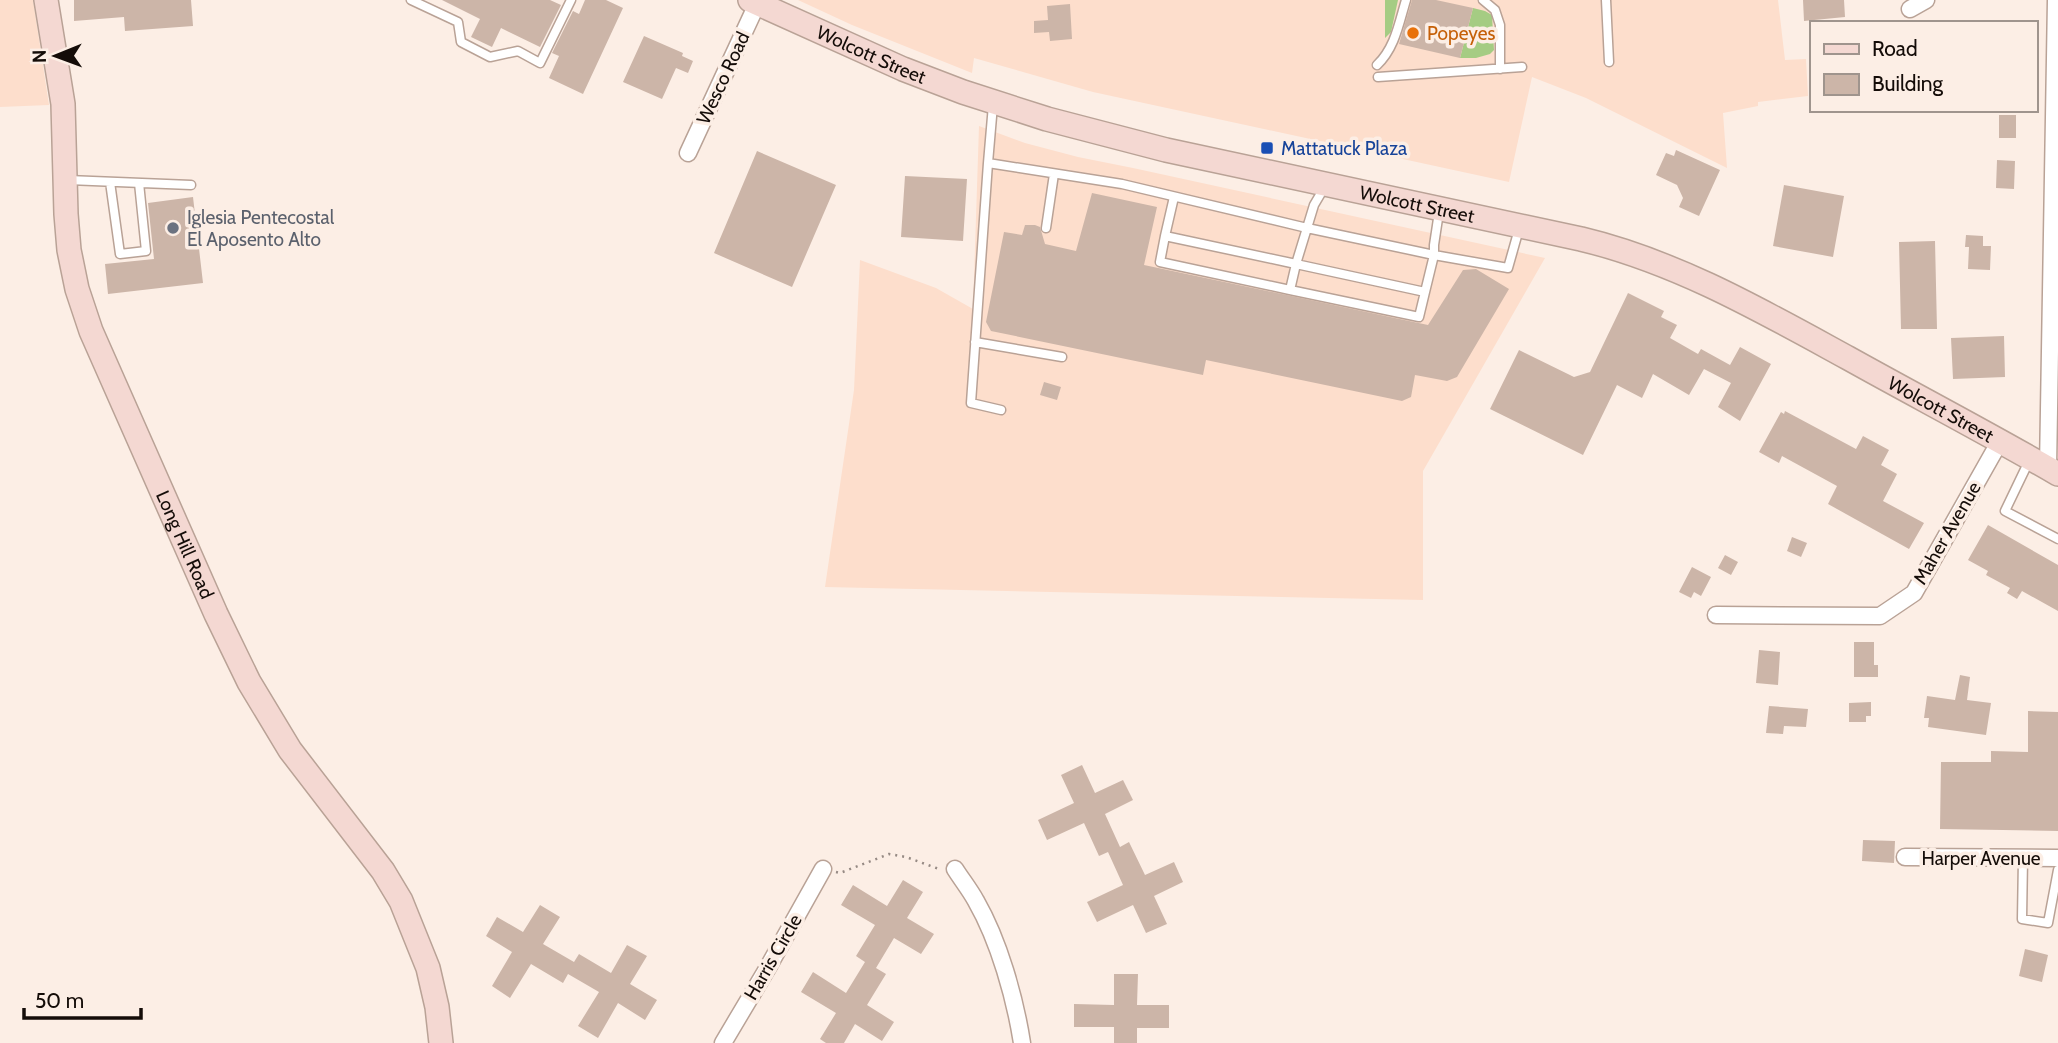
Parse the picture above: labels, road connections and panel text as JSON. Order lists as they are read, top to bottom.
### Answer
{
  "streets": {
    "main road": ["Wolcott Street", "Long Hill Road"],
    "street": [
      "Wesco Road",
      "Maher Avenue",
      "Harper Avenue",
      "Harris Circle"
    ]
  },
  "crossings": [
    ["Wolcott Street", "Wesco Road"],
    ["Wolcott Street", "Maher Avenue"]
  ],
  "places": {
    "other": ["Popeyes", "Iglesia Pentecostal El Aposento Alto"],
    "transit": ["Mattatuck Plaza"]
  },
  "legend": ["Road", "Building"],
  "scale_bar": "50 m",
  "north": "left"
}
